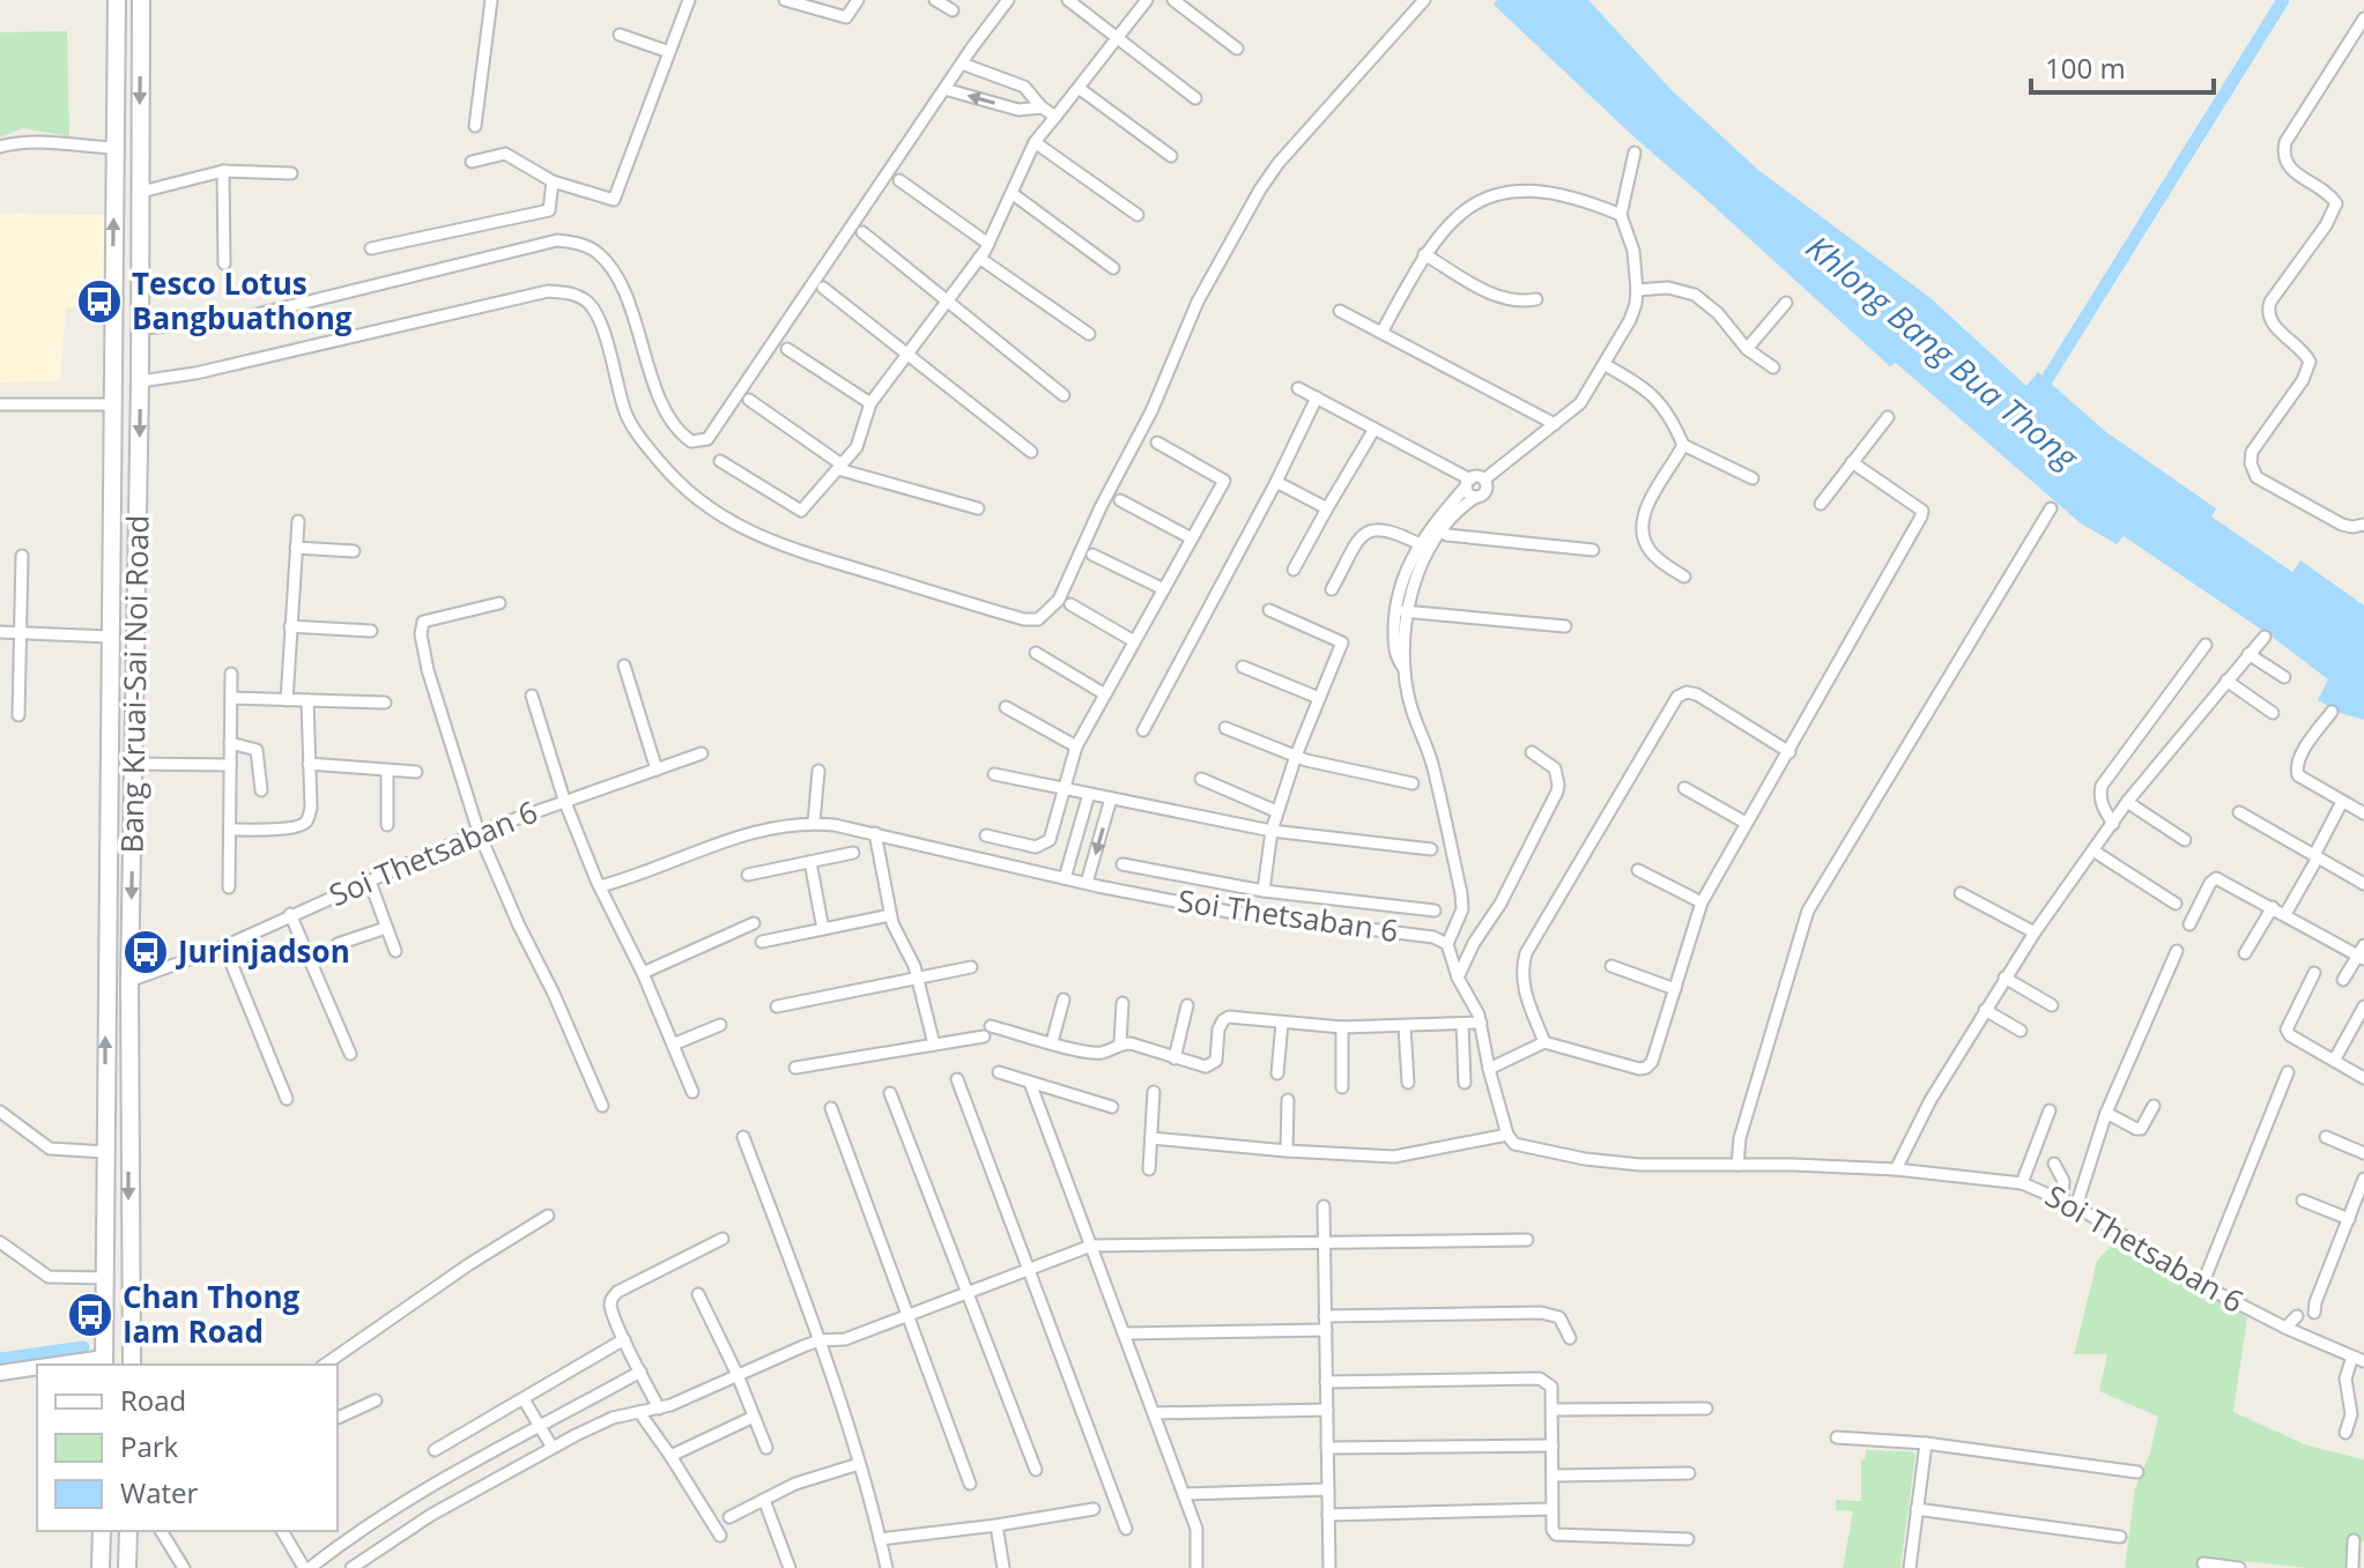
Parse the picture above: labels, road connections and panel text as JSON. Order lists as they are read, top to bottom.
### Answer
{
  "streets": {
    "main road": ["Bang Kruai-Sai Noi Road"],
    "street": ["Soi Thetsaban 6"]
  },
  "crossings": [
    ["Bang Kruai-Sai Noi Road", "Soi Thetsaban 6"]
  ],
  "water": ["Khlong Bang Bua Thong"],
  "places": {
    "bus stop": ["Tesco Lotus Bangbuathong", "Jurinjadson", "Chan Thong Iam Road"]
  },
  "legend": ["Road", "Park", "Water"],
  "scale_bar": "100 m"
}
